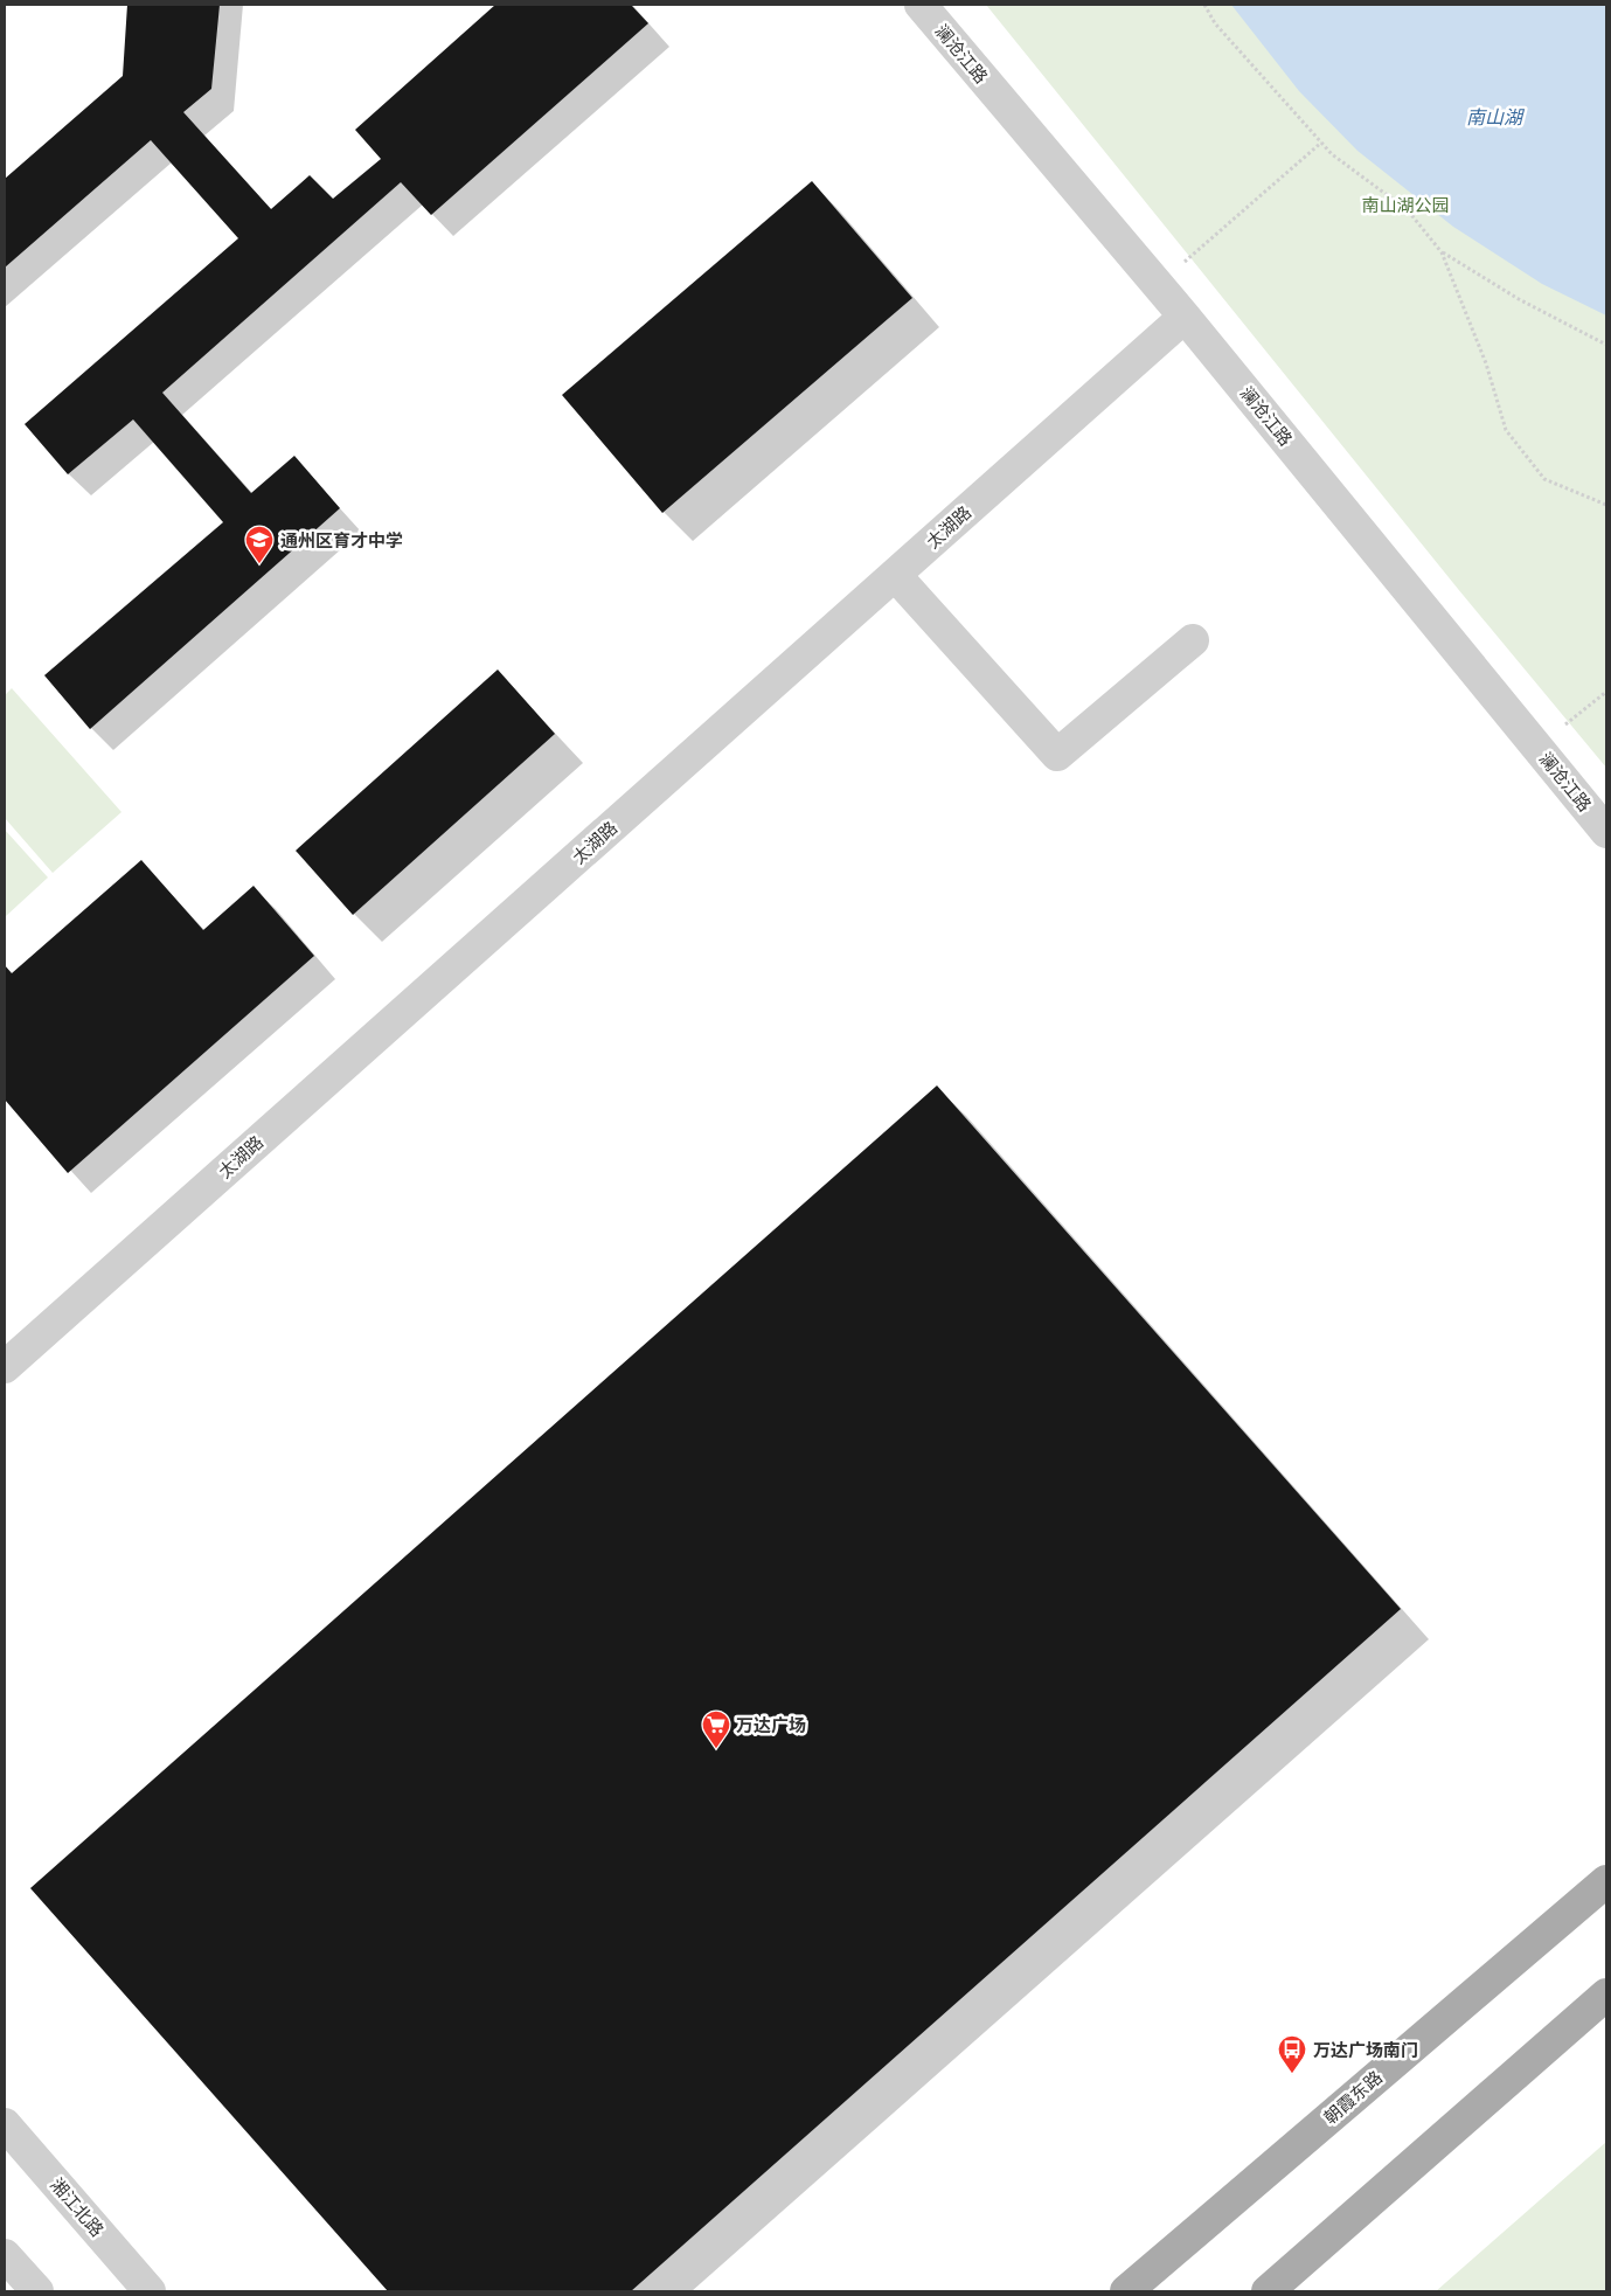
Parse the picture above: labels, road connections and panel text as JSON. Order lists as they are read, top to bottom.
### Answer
{
  "streets": {
    "main road": ["朝霞东路"],
    "street": ["澜沧江路", "太湖路", "湘江北路"]
  },
  "crossings": [
    ["澜沧江路", "太湖路"]
  ],
  "water": ["南山湖"],
  "parks": ["南山湖公园"],
  "places": {
    "school or university": ["通州区育才中学"],
    "supermarket": ["万达广场"],
    "bus stop": ["万达广场南门"]
  }
}
